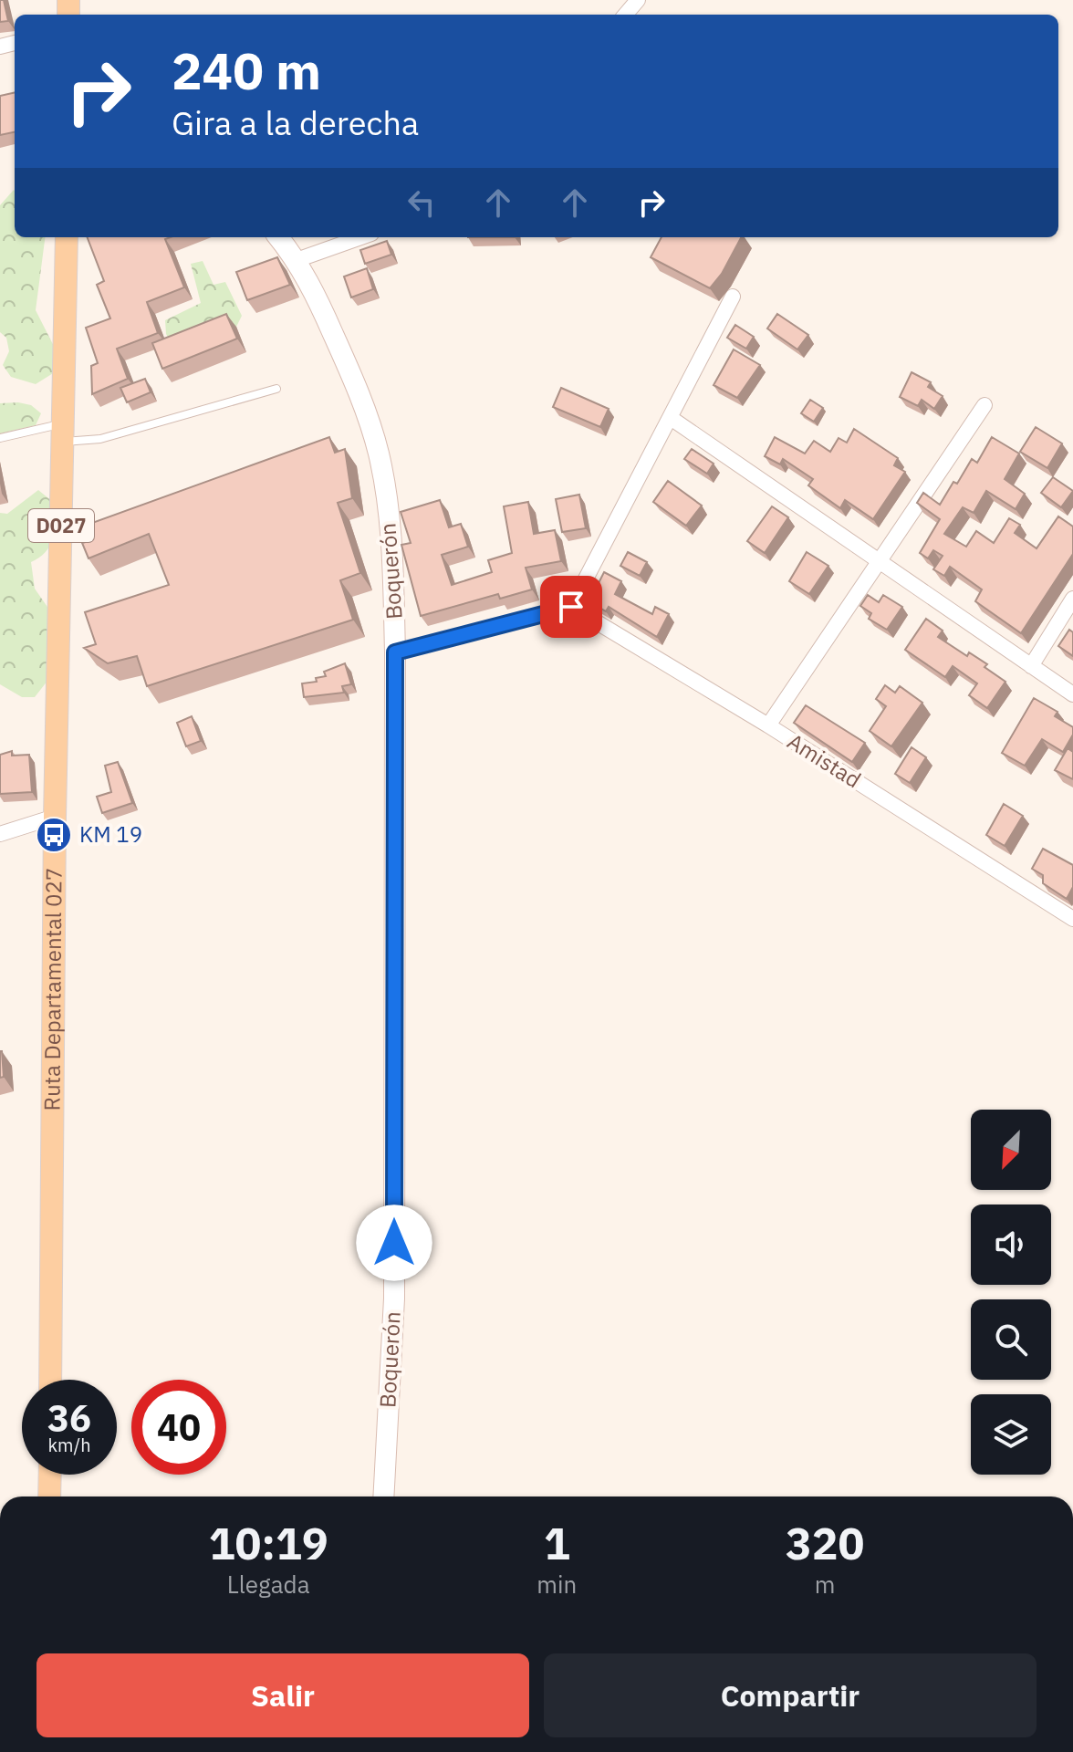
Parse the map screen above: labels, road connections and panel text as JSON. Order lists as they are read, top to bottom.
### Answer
{
  "streets": {
    "main road": ["D027", "Ruta Departamental 027"],
    "street": ["Boquerón", "Amistad"]
  },
  "places": {
    "bus stop": ["KM 19"]
  },
  "north": "bottom left",
  "page": {
    "turn": ["240 m", "Gira a la derecha"],
    "speed": "36 km/h",
    "limit": "40",
    "eta": [
      "10:19",
      "Llegada",
      "1",
      "min",
      "320",
      "m"
    ],
    "buttons": ["Salir", "Compartir"]
  }
}
